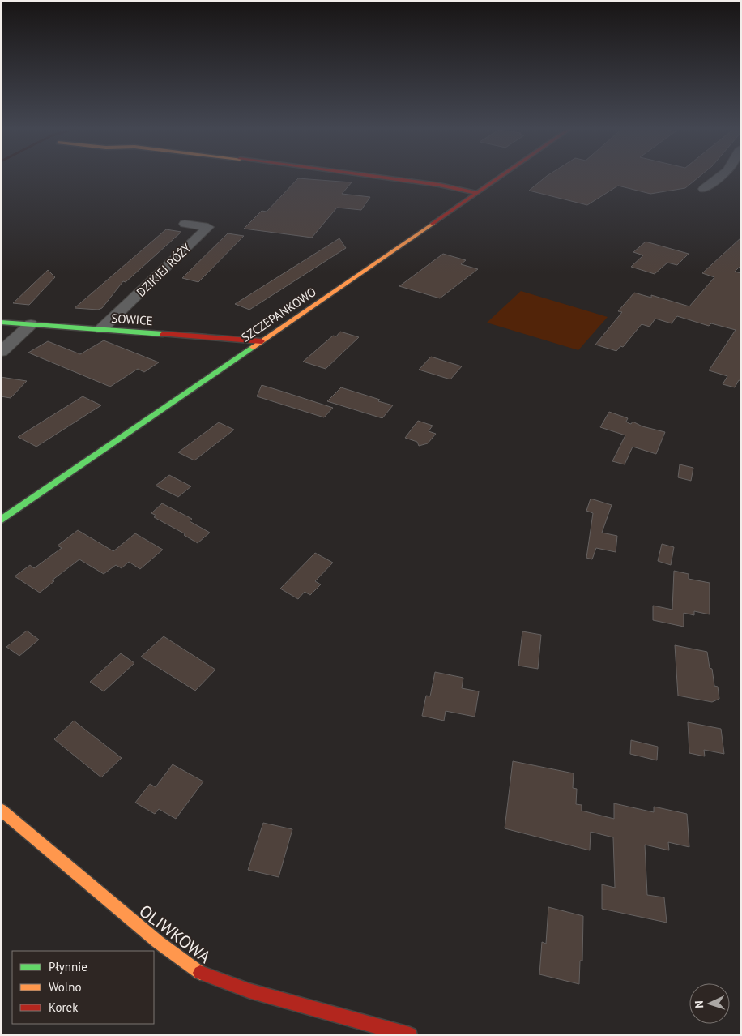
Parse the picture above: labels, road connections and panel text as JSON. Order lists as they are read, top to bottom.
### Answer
{
  "streets": {
    "street": [
      "DZIKIEJ RÓŻY",
      "SZCZEPANKOWO",
      "SOWICE",
      "OLIWKOWA"
    ]
  },
  "crossings": [
    ["DZIKIEJ RÓŻY", "SOWICE"],
    ["SZCZEPANKOWO", "SOWICE"]
  ],
  "legend": ["Płynnie", "Wolno", "Korek"],
  "north": "left"
}
